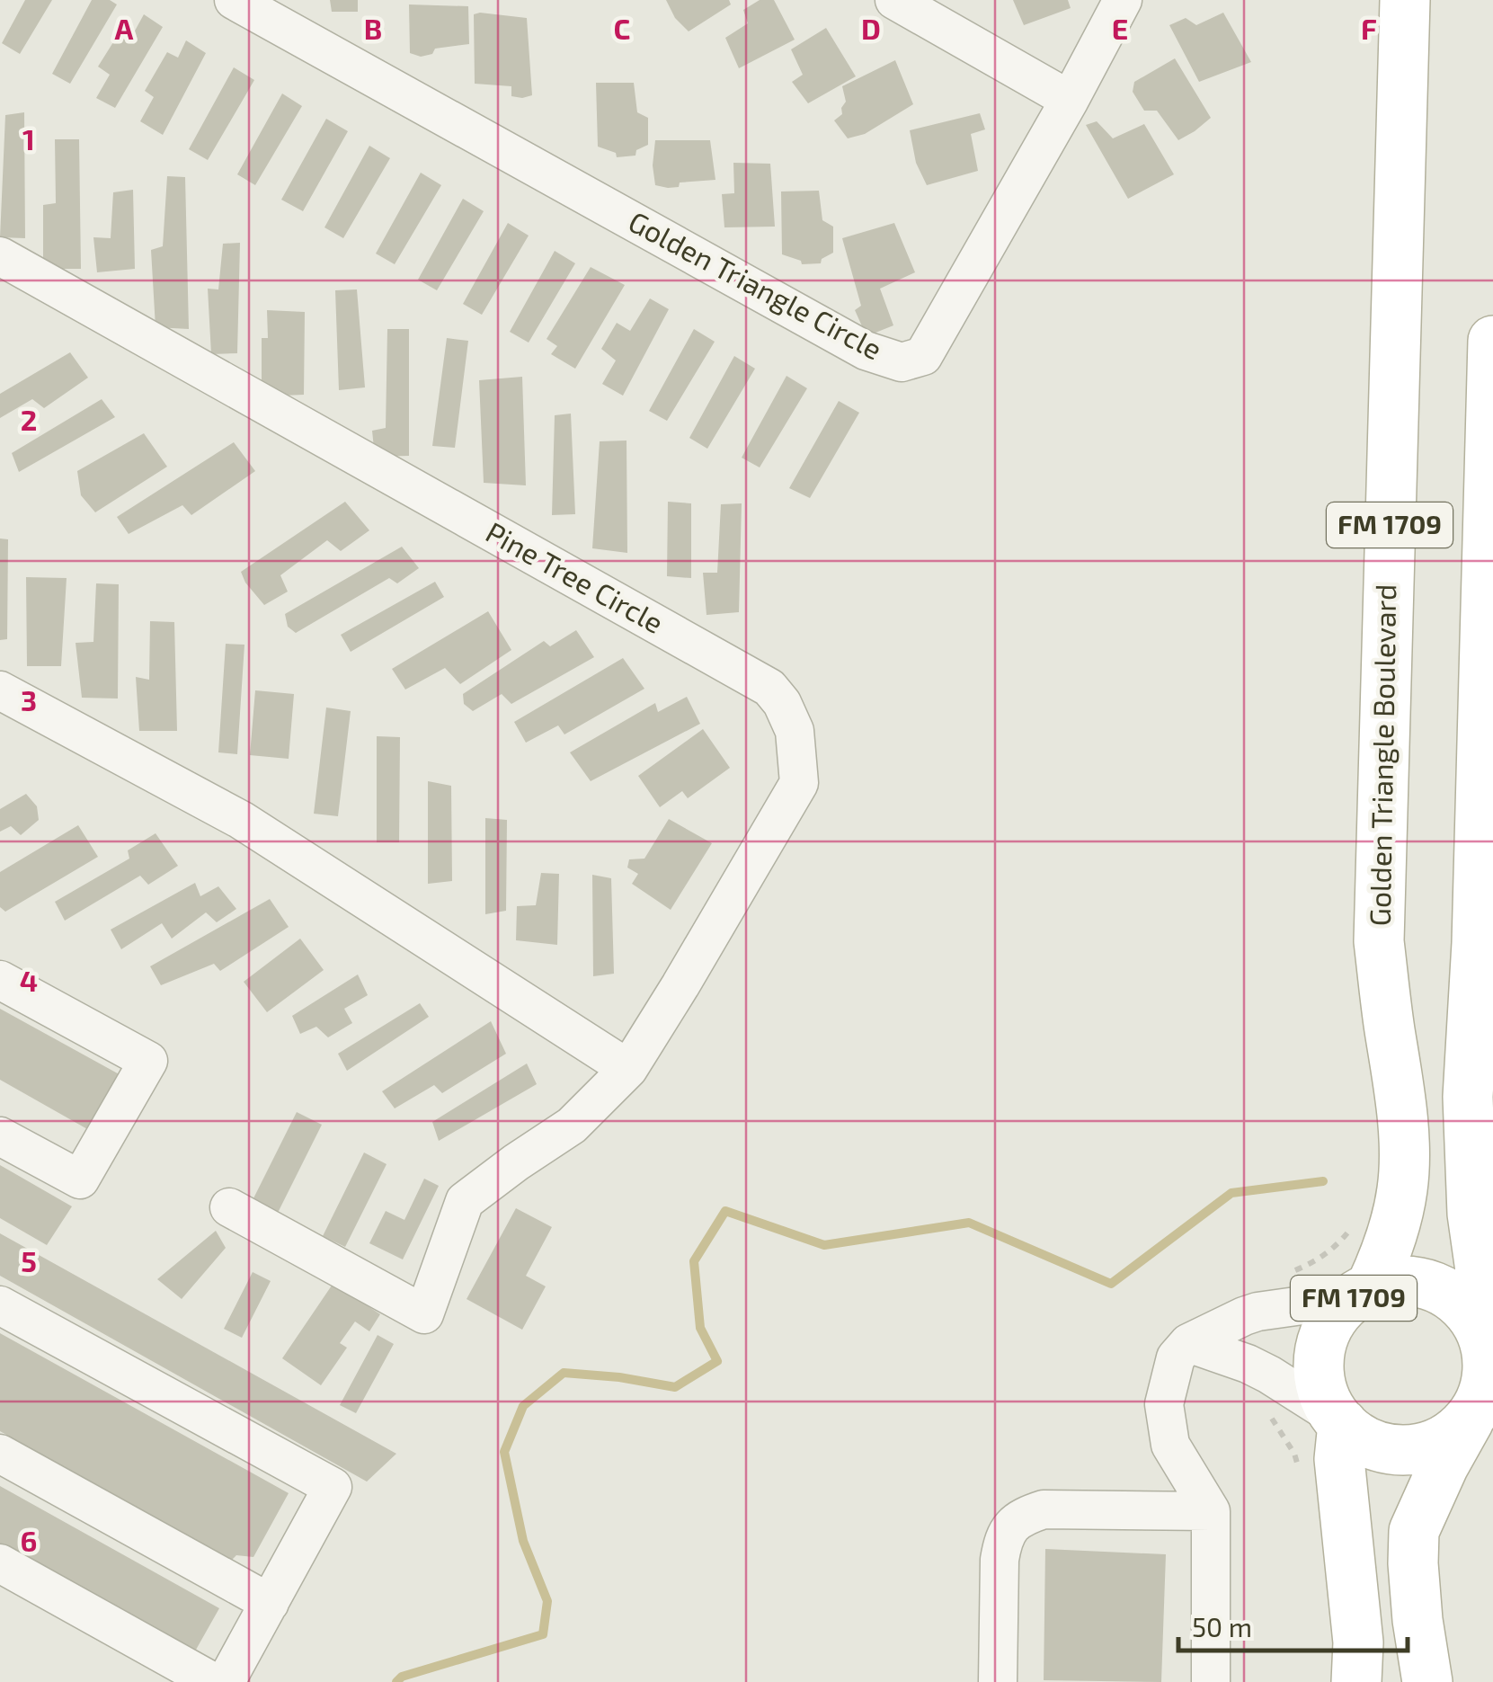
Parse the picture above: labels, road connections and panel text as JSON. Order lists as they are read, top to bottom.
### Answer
{
  "streets": {
    "main road": ["FM 1709", "Golden Triangle Boulevard"],
    "street": ["Golden Triangle Circle", "Pine Tree Circle"]
  },
  "crossings": [
    ["FM 1709", "Golden Triangle Boulevard"]
  ],
  "scale_bar": "50 m",
  "grid": {
    "columns": [
      "A",
      "B",
      "C",
      "D",
      "E",
      "F"
    ],
    "rows": [
      "1",
      "2",
      "3",
      "4",
      "5",
      "6"
    ]
  }
}
